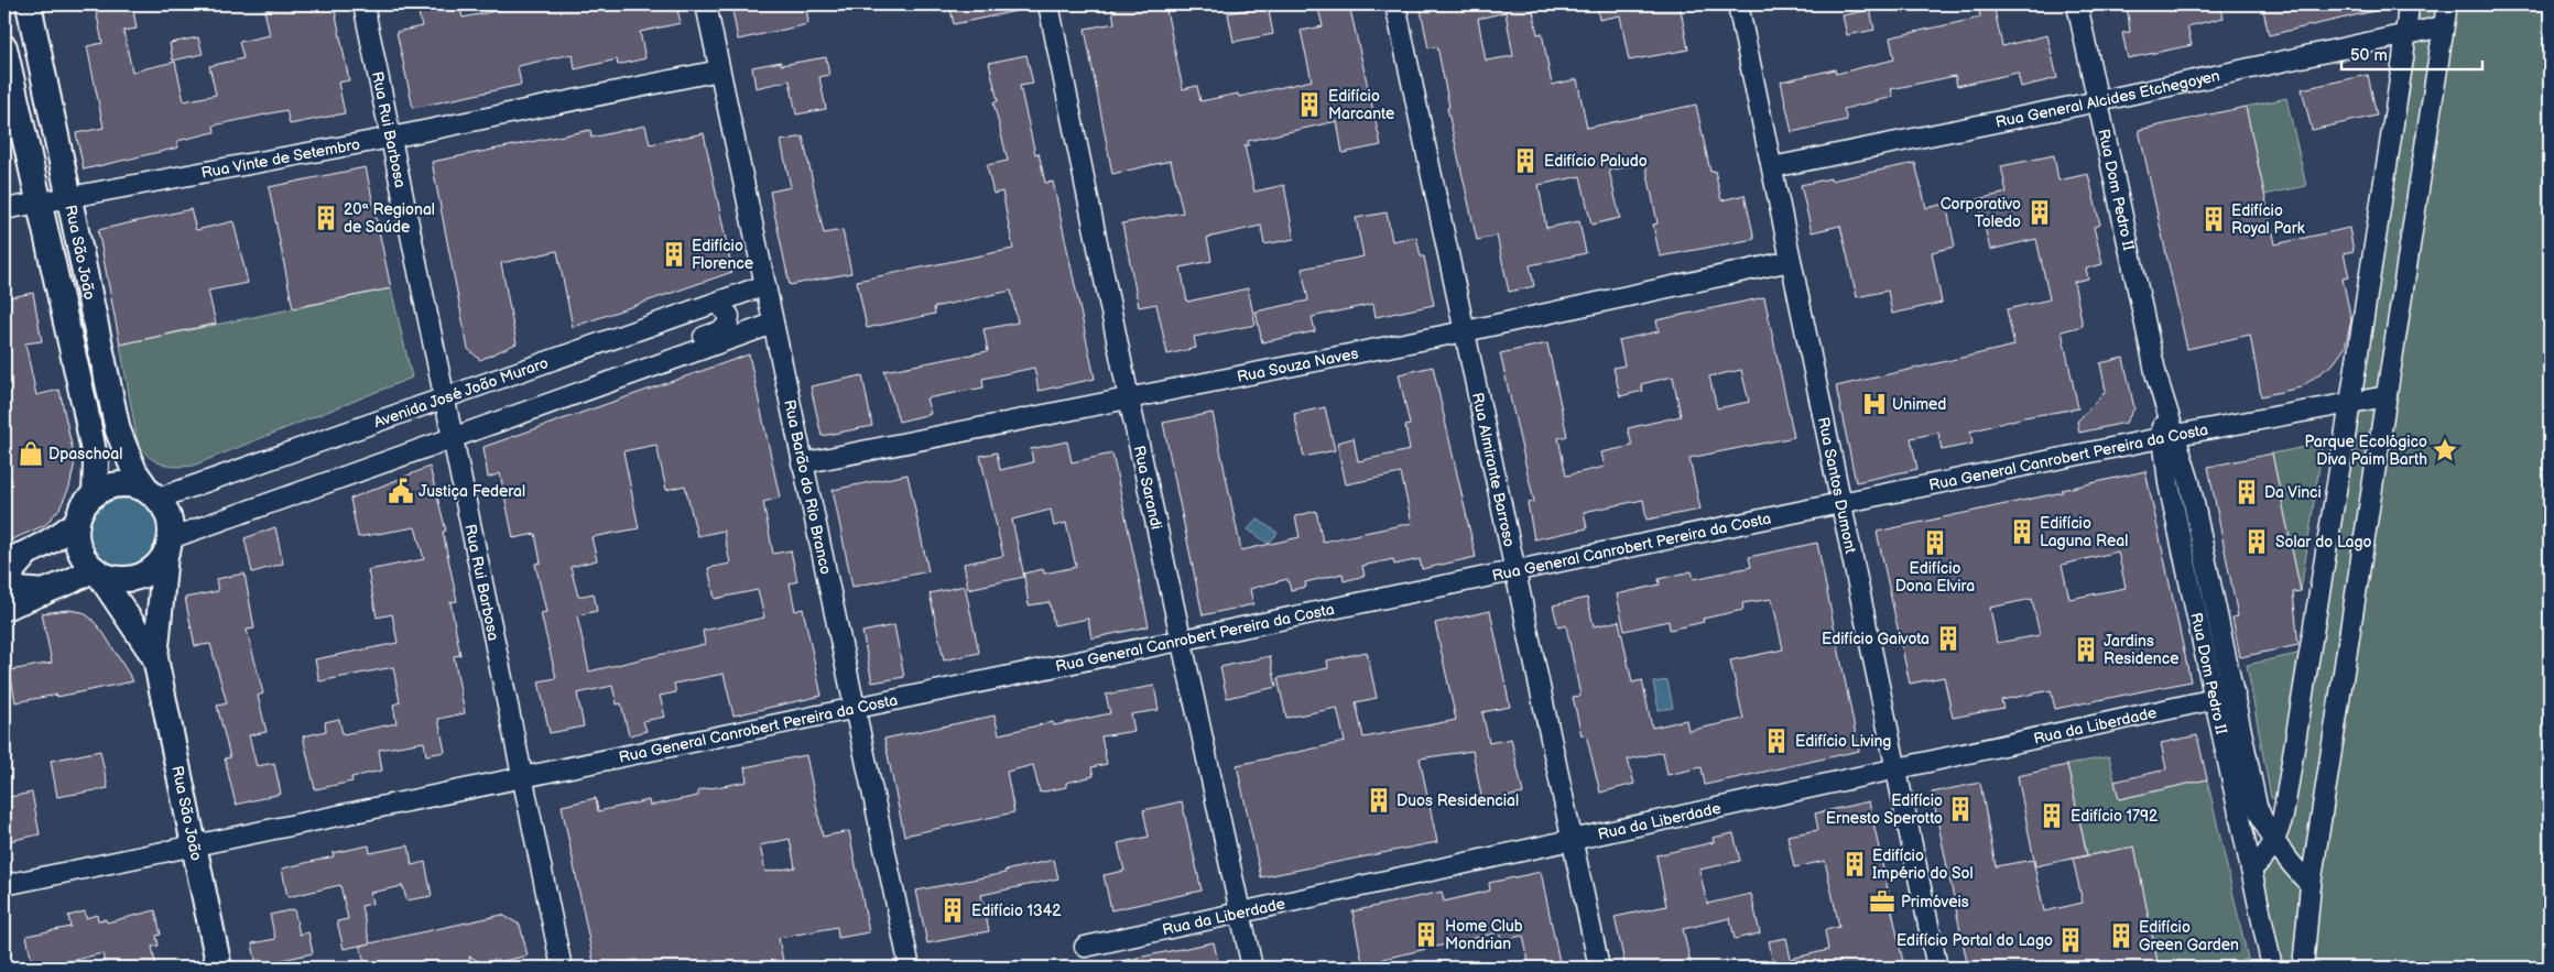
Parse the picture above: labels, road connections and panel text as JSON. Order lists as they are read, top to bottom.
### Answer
{
  "streets": {
    "main road": ["Rua São João"],
    "street": [
      "Rua General Alcides Etchegoyen",
      "Rua Rui Barbosa",
      "Rua Vinte de Setembro",
      "Rua Dom Pedro II",
      "Rua Souza Naves",
      "Avenida José João Muraro",
      "Rua General Canrobert Pereira da Costa",
      "Rua Almirante Barroso",
      "Rua Barão do Rio Branco",
      "Rua Sarandi",
      "Rua Santos Dumont",
      "Rua da Liberdade"
    ]
  },
  "crossings": [
    ["Rua General Alcides Etchegoyen", "Rua Dom Pedro II"],
    ["Rua General Alcides Etchegoyen", "Rua Santos Dumont"],
    ["Rua Rui Barbosa", "Rua Vinte de Setembro"],
    ["Rua Rui Barbosa", "Avenida José João Muraro"],
    ["Rua Rui Barbosa", "Rua General Canrobert Pereira da Costa"],
    ["Rua Vinte de Setembro", "Rua São João"],
    ["Rua Vinte de Setembro", "Rua Barão do Rio Branco"],
    ["Rua Dom Pedro II", "Rua General Canrobert Pereira da Costa"],
    ["Rua Dom Pedro II", "Rua da Liberdade"],
    ["Rua São João", "Avenida José João Muraro"],
    ["Rua São João", "Rua General Canrobert Pereira da Costa"],
    ["Rua Souza Naves", "Rua Almirante Barroso"],
    ["Rua Souza Naves", "Rua Barão do Rio Branco"],
    ["Rua Souza Naves", "Rua Sarandi"],
    ["Rua Souza Naves", "Rua Santos Dumont"],
    ["Avenida José João Muraro", "Rua Barão do Rio Branco"],
    ["Rua General Canrobert Pereira da Costa", "Rua Almirante Barroso"],
    ["Rua General Canrobert Pereira da Costa", "Rua Barão do Rio Branco"],
    ["Rua General Canrobert Pereira da Costa", "Rua Sarandi"],
    ["Rua General Canrobert Pereira da Costa", "Rua Santos Dumont"],
    ["Rua Almirante Barroso", "Rua da Liberdade"],
    ["Rua Sarandi", "Rua da Liberdade"],
    ["Rua Santos Dumont", "Rua da Liberdade"]
  ],
  "places": {
    "building": [
      "Edifício Marcante",
      "Edifício Paludo",
      "Corporativo Toledo",
      "20ª Regional de Saúde",
      "Edifício Royal Park",
      "Edifício Florence",
      "Da Vinci",
      "Edifício Laguna Real",
      "Solar do Lago",
      "Edifício Dona Elvira",
      "Edifício Gaivota",
      "Jardins Residence",
      "Edifício Living",
      "Duos Residencial",
      "Edifício Ernesto Sperotto",
      "Edifício 1792",
      "Edifício Império do Sol",
      "Edifício 1342",
      "Home Club Mondrian",
      "Edifício Green Garden",
      "Edifício Portal do Lago"
    ],
    "hospital": ["Unimed"],
    "place": ["Parque Ecológico Diva Paim Barth"],
    "shop": ["Dpaschoal"],
    "public building": ["Justiça Federal"],
    "office": ["Primóveis"]
  },
  "scale_bar": "50 m"
}
